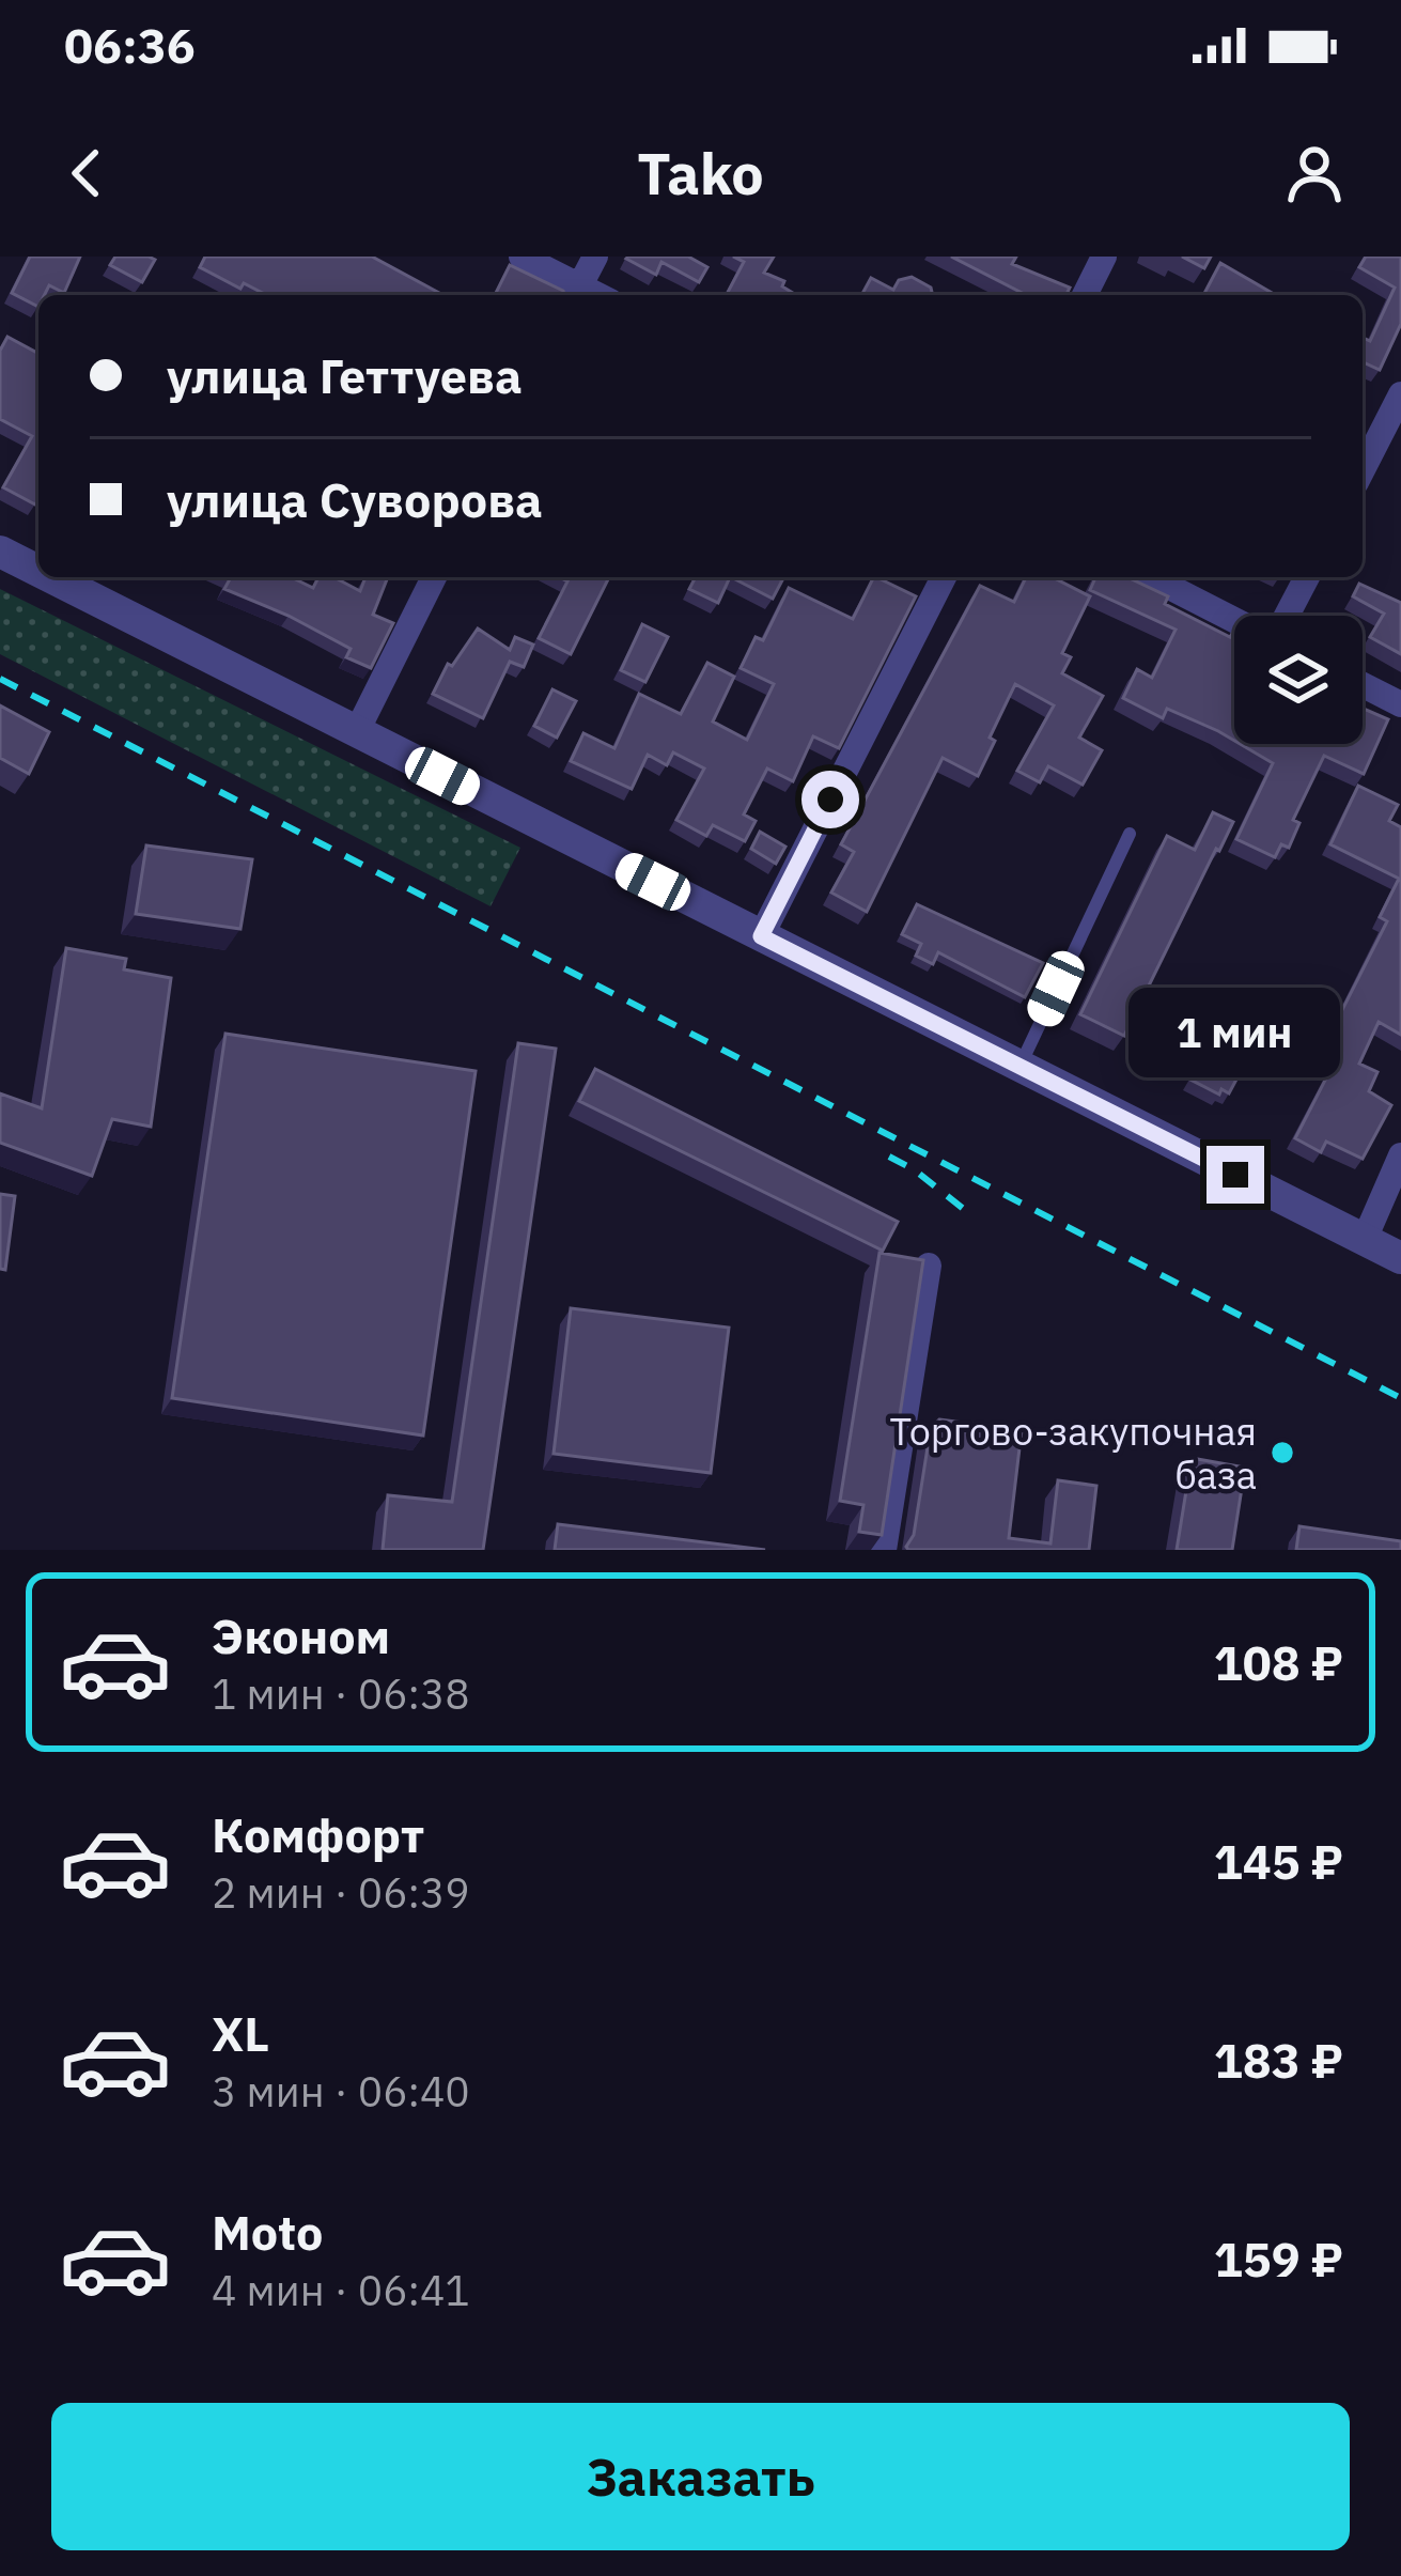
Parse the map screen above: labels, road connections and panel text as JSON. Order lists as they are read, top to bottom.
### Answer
{
  "places": ["Торгово-закупочная база"],
  "page": {
    "status": "06:36",
    "header": "Tako",
    "banner": ["улица Геттуева", "улица Суворова"],
    "bubble": "1 мин",
    "list": [
      {
        "name": "Эконом",
        "note": "1 мин · 06:38",
        "value": "108 ₽"
      },
      {
        "name": "Комфорт",
        "note": "2 мин · 06:39",
        "value": "145 ₽"
      },
      {
        "name": "XL",
        "note": "3 мин · 06:40",
        "value": "183 ₽"
      },
      {
        "name": "Moto",
        "note": "4 мин · 06:41",
        "value": "159 ₽"
      }
    ],
    "buttons": "Заказать"
  }
}
